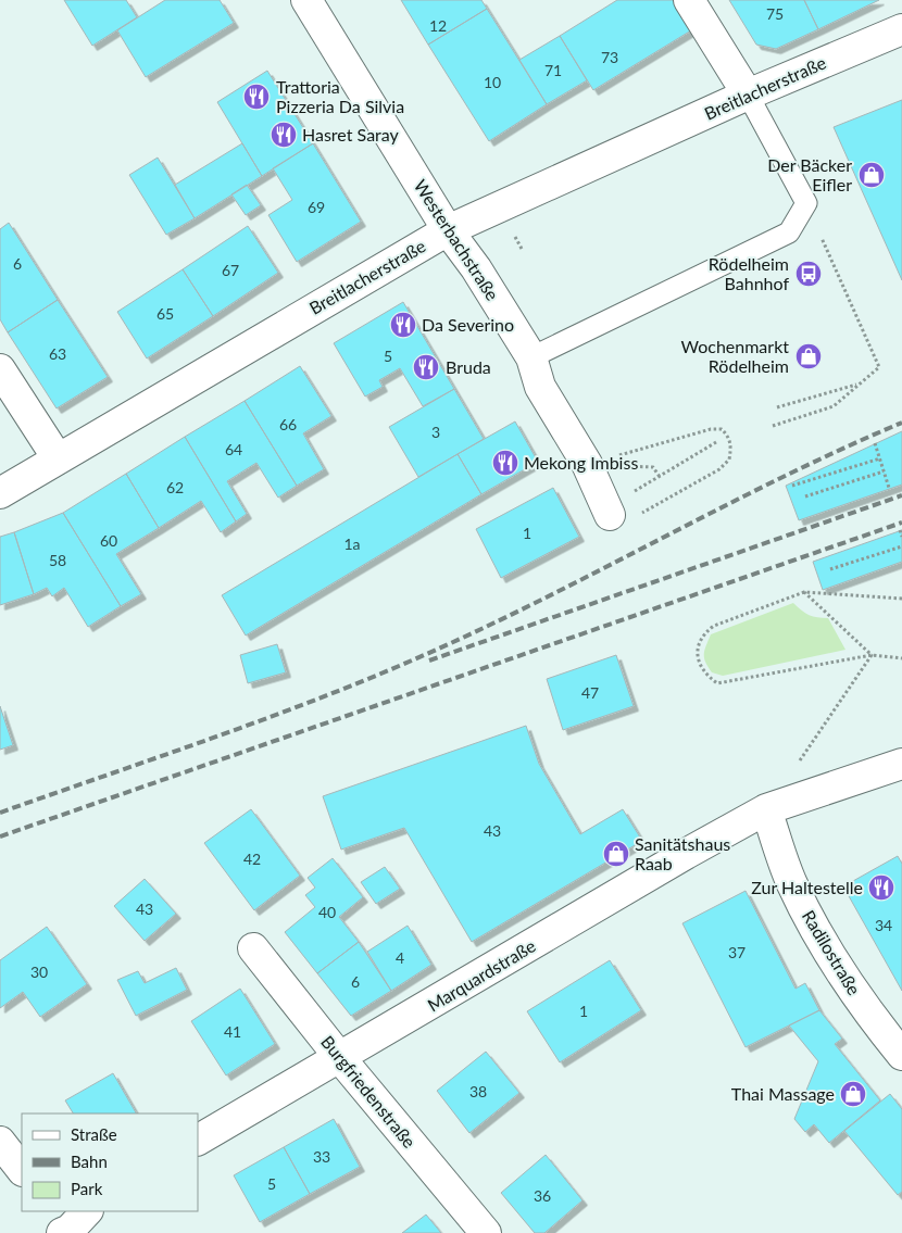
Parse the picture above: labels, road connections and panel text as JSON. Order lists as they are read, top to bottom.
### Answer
{
  "streets": {
    "street": [
      "Breitlacherstraße",
      "Westerbachstraße",
      "Radilostraße",
      "Marquardstraße",
      "Burgfriedenstraße"
    ]
  },
  "crossings": [
    ["Breitlacherstraße", "Westerbachstraße"],
    ["Radilostraße", "Marquardstraße"],
    ["Marquardstraße", "Burgfriedenstraße"]
  ],
  "places": {
    "restaurant": [
      "Trattoria Pizzeria Da Silvia",
      "Hasret Saray",
      "Da Severino",
      "Bruda",
      "Mekong Imbiss",
      "Zur Haltestelle"
    ],
    "shop": [
      "Der Bäcker Eifler",
      "Wochenmarkt Rödelheim",
      "Sanitätshaus Raab",
      "Thai Massage"
    ],
    "bus stop": ["Rödelheim Bahnhof"]
  },
  "house_numbers": [
    "75",
    "12",
    "73",
    "71",
    "10",
    "69",
    "6",
    "67",
    "65",
    "63",
    "5",
    "66",
    "3",
    "64",
    "62",
    "1",
    "60",
    "1a",
    "58",
    "47",
    "43",
    "42",
    "43",
    "40",
    "34",
    "37",
    "4",
    "30",
    "6",
    "1",
    "41",
    "38",
    "33",
    "5",
    "36"
  ],
  "legend": ["Straße", "Bahn", "Park"]
}
